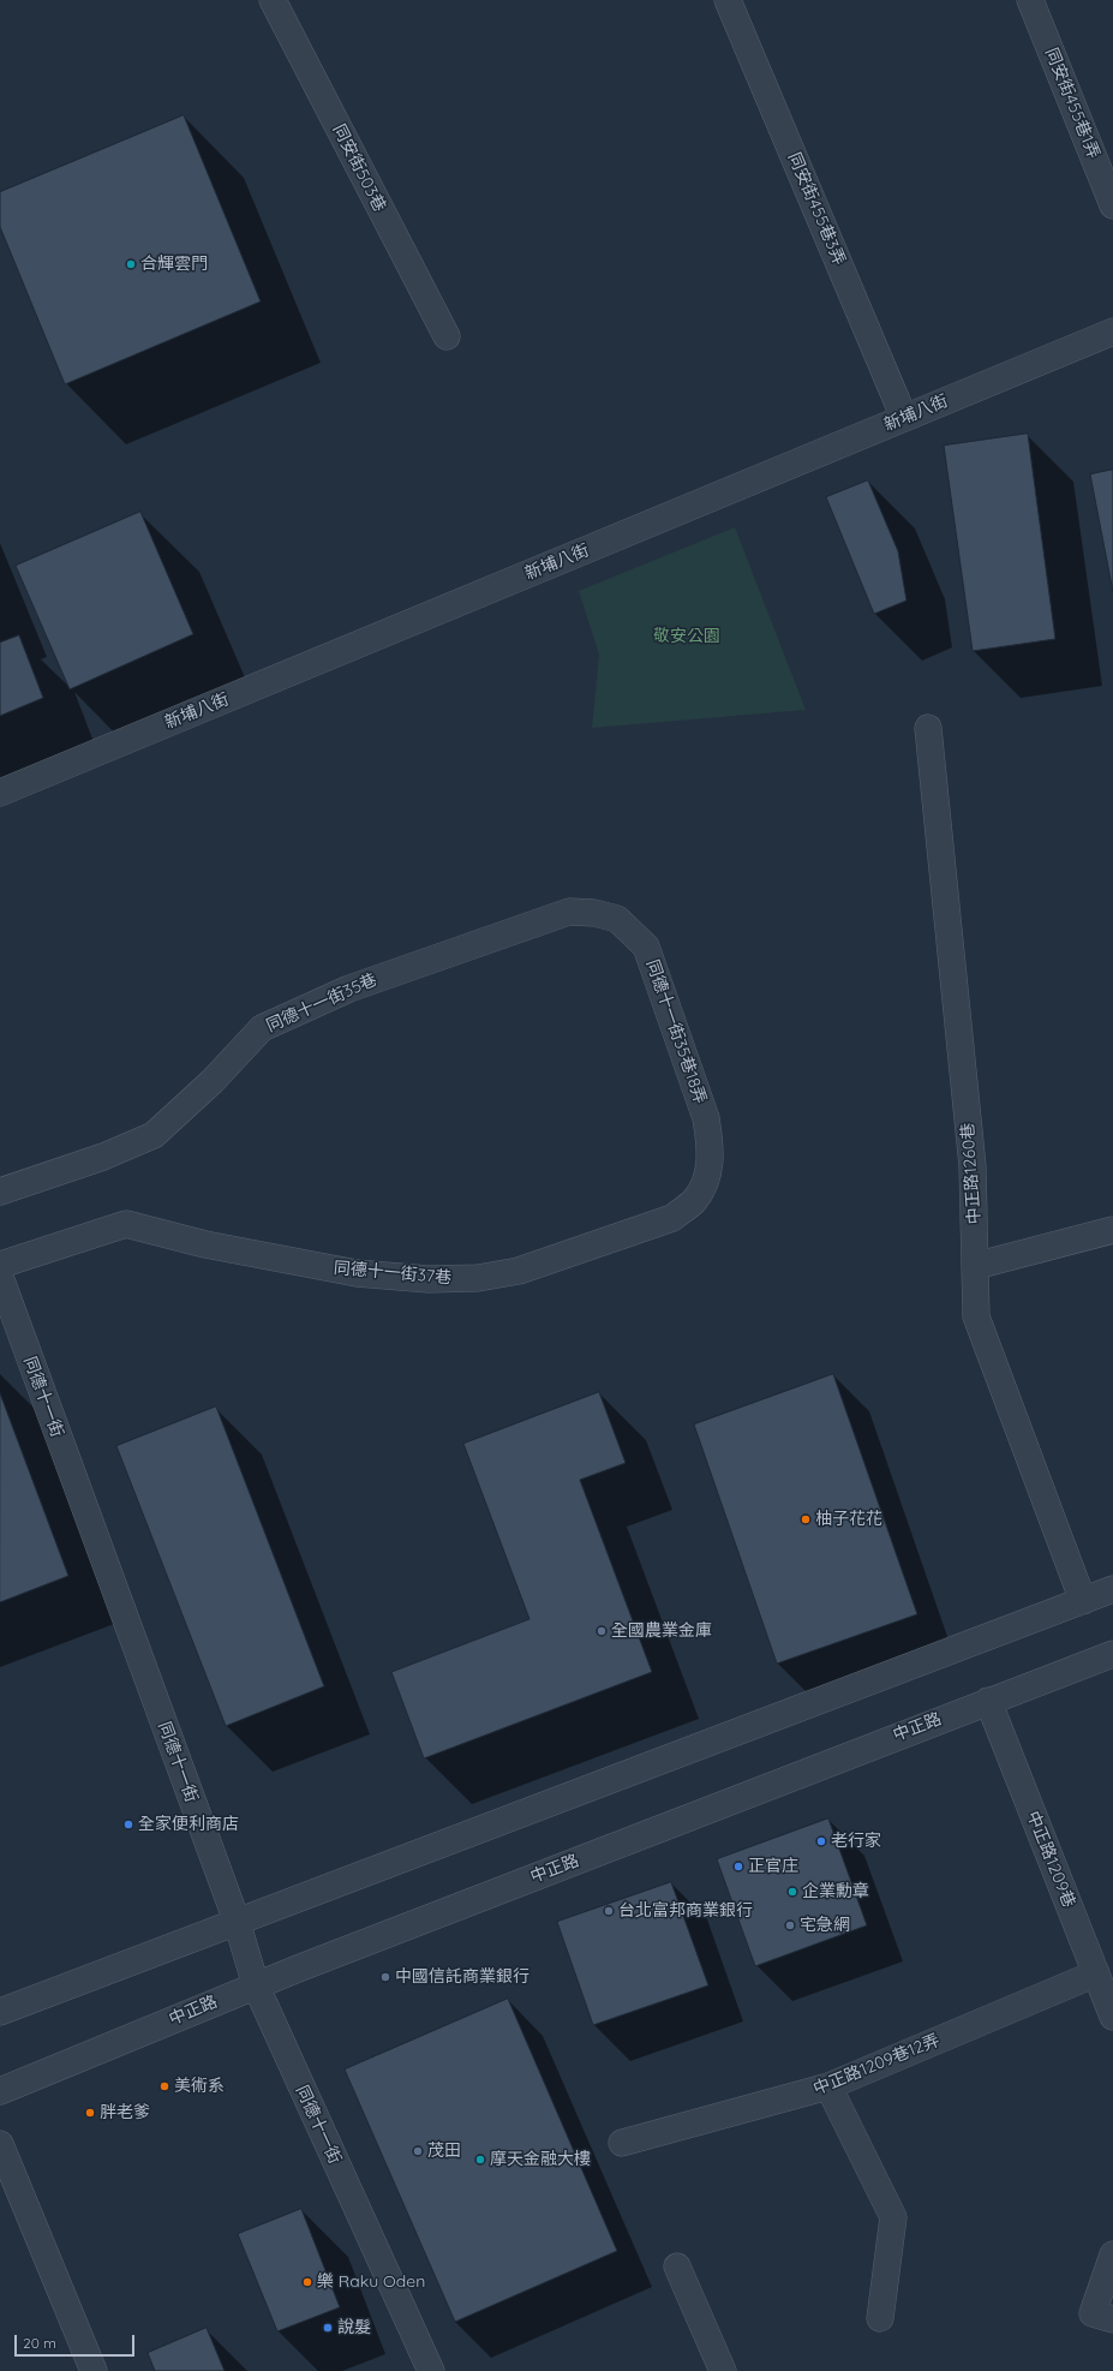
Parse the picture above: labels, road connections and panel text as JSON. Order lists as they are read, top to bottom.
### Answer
{
  "streets": {
    "street": [
      "同安街455巷1弄",
      "同安街503巷",
      "同安街455巷3弄",
      "新埔八街",
      "同德十一街35巷",
      "同德十一街35巷18弄",
      "中正路1260巷",
      "同德十一街37巷",
      "同德十一街",
      "中正路",
      "中正路1209巷",
      "中正路1209巷12弄"
    ]
  },
  "crossings": [
    ["同安街455巷3弄", "新埔八街"],
    ["同德十一街35巷", "同德十一街35巷18弄"],
    ["同德十一街35巷18弄", "同德十一街37巷"],
    ["同德十一街", "中正路"],
    ["中正路", "中正路1209巷"],
    ["中正路1209巷", "中正路1209巷12弄"]
  ],
  "parks": ["敬安公園"],
  "places": [
    "合輝雲門",
    "柚子花花",
    "全國農業金庫",
    "全家便利商店",
    "老行家",
    "正官庄",
    "企業勳章",
    "台北富邦商業銀行",
    "宅急網",
    "中國信託商業銀行",
    "美術系",
    "胖老爹",
    "茂田",
    "摩天金融大樓",
    "樂 Raku Oden",
    "說髮"
  ],
  "scale_bar": "20 m"
}
